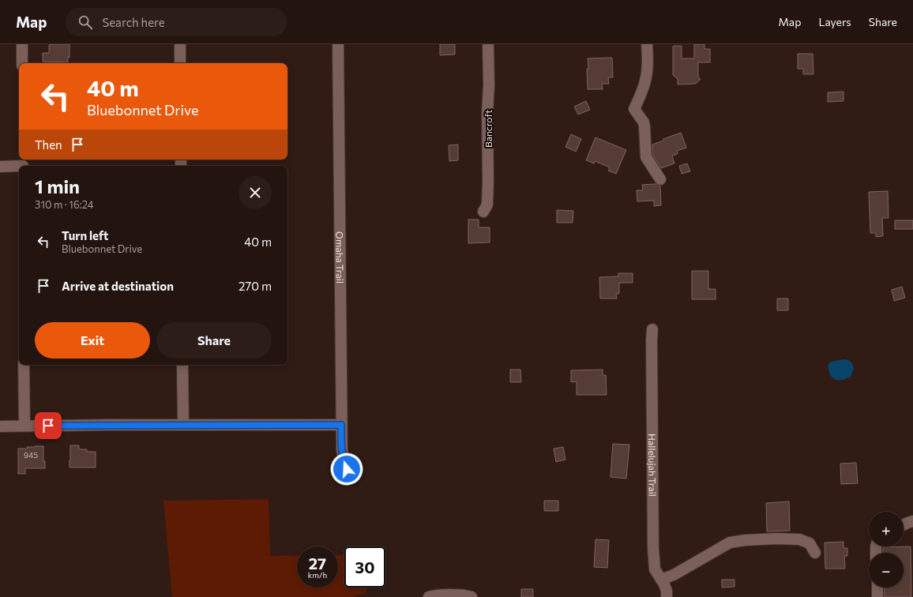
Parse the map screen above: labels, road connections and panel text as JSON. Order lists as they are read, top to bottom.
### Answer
{
  "streets": {
    "street": ["Bancroft", "Omaha Trail", "Hallelujah Trail"]
  },
  "house_numbers": ["945"],
  "page": {
    "header": "Map",
    "search": "Search here",
    "nav": ["Map", "Layers", "Share"],
    "turn": ["40 m", "Bluebonnet Drive"],
    "then": "Then",
    "heading": ["1 min", "310 m · 16:24"],
    "list": [
      {
        "name": "Turn left",
        "note": "Bluebonnet Drive",
        "value": "40 m"
      },
      {
        "name": "Arrive at destination",
        "value": "270 m"
      }
    ],
    "buttons": ["Exit", "Share"],
    "map_buttons": ["+", "−"],
    "speed": "27 km/h",
    "limit": "30"
  }
}
